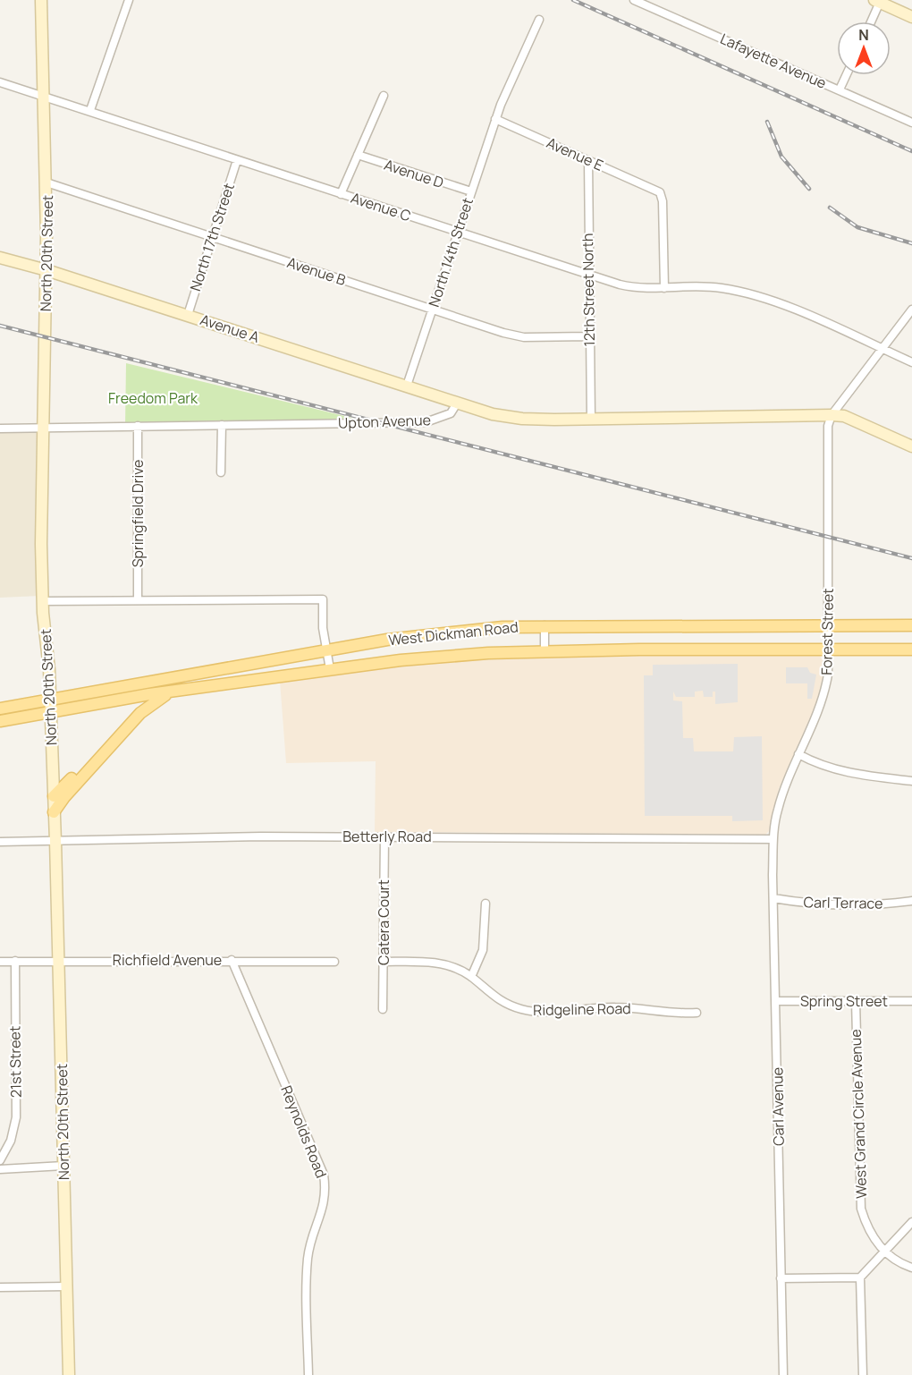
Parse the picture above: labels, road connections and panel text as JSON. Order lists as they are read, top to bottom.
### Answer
{
  "streets": {
    "main road": ["West Dickman Road"],
    "street": [
      "Lafayette Avenue",
      "Avenue E",
      "Avenue D",
      "Avenue C",
      "North 17th Street",
      "North 14th Street",
      "North 20th Street",
      "Avenue B",
      "12th Street North",
      "Avenue A",
      "Upton Avenue",
      "Springfield Drive",
      "Forest Street",
      "Betterly Road",
      "Carl Terrace",
      "Catera Court",
      "Richfield Avenue",
      "Spring Street",
      "Ridgeline Road",
      "21st Street",
      "Carl Avenue",
      "West Grand Circle Avenue",
      "Reynolds Road"
    ]
  },
  "crossings": [
    ["Avenue E", "Avenue C"],
    ["Avenue E", "North 14th Street"],
    ["Avenue E", "12th Street North"],
    ["Avenue D", "North 14th Street"],
    ["Avenue C", "North 17th Street"],
    ["Avenue C", "North 14th Street"],
    ["Avenue C", "North 20th Street"],
    ["Avenue C", "12th Street North"],
    ["North 17th Street", "Avenue B"],
    ["North 17th Street", "Avenue A"],
    ["North 14th Street", "Avenue B"],
    ["North 14th Street", "Avenue A"],
    ["North 20th Street", "Avenue B"],
    ["North 20th Street", "Avenue A"],
    ["North 20th Street", "Upton Avenue"],
    ["North 20th Street", "West Dickman Road"],
    ["North 20th Street", "Betterly Road"],
    ["North 20th Street", "Richfield Avenue"],
    ["Avenue B", "12th Street North"],
    ["Avenue A", "Upton Avenue"],
    ["Upton Avenue", "Springfield Drive"],
    ["Forest Street", "West Dickman Road"],
    ["Forest Street", "Betterly Road"],
    ["Forest Street", "Carl Avenue"],
    ["Betterly Road", "Catera Court"],
    ["Betterly Road", "Carl Avenue"],
    ["Carl Terrace", "Carl Avenue"],
    ["Catera Court", "Ridgeline Road"],
    ["Richfield Avenue", "21st Street"],
    ["Richfield Avenue", "Reynolds Road"],
    ["Spring Street", "Carl Avenue"],
    ["Spring Street", "West Grand Circle Avenue"]
  ],
  "parks": ["Freedom Park"],
  "north": "top"
}
